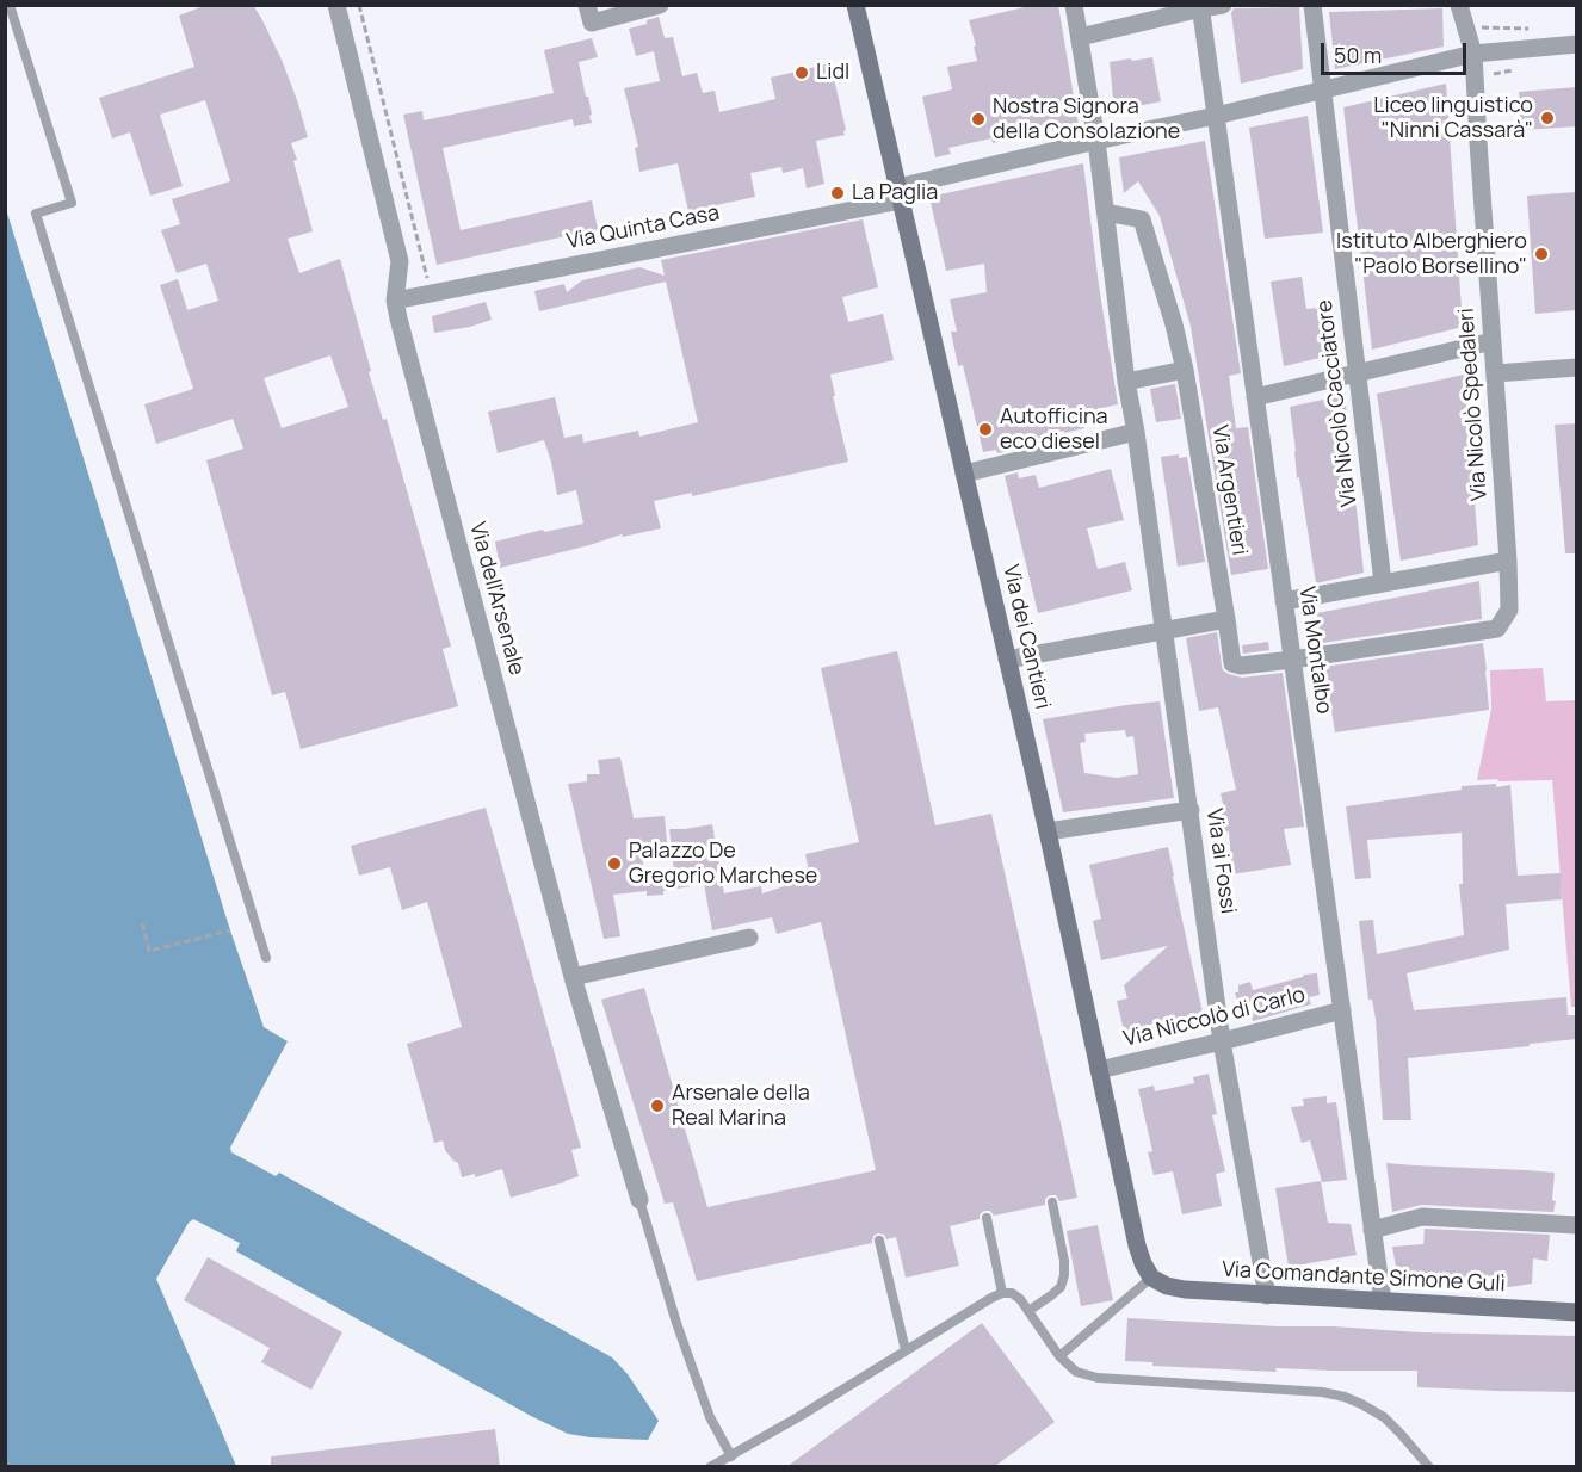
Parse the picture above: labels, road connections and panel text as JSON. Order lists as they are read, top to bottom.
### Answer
{
  "streets": {
    "main road": ["Via dei Cantieri", "Via Comandante Simone Gulì"],
    "street": [
      "Via Quinta Casa",
      "Via Nicolò Cacciatore",
      "Via Nicolò Spedaleri",
      "Via Argentieri",
      "Via dell'Arsenale",
      "Via Montalbo",
      "Via ai Fossi",
      "Via Niccolò di Carlo"
    ]
  },
  "crossings": [
    ["Via Quinta Casa", "Via Nicolò Cacciatore"],
    ["Via Quinta Casa", "Via Nicolò Spedaleri"],
    ["Via Quinta Casa", "Via dell'Arsenale"],
    ["Via Quinta Casa", "Via dei Cantieri"],
    ["Via Quinta Casa", "Via Montalbo"],
    ["Via Quinta Casa", "Via ai Fossi"],
    ["Via Nicolò Spedaleri", "Via Argentieri"],
    ["Via Nicolò Spedaleri", "Via Montalbo"],
    ["Via Argentieri", "Via Montalbo"],
    ["Via Argentieri", "Via ai Fossi"],
    ["Via dei Cantieri", "Via Niccolò di Carlo"],
    ["Via dei Cantieri", "Via Comandante Simone Gulì"],
    ["Via Montalbo", "Via Niccolò di Carlo"],
    ["Via Montalbo", "Via Comandante Simone Gulì"],
    ["Via ai Fossi", "Via Niccolò di Carlo"],
    ["Via ai Fossi", "Via Comandante Simone Gulì"]
  ],
  "places": [
    "Lidl",
    "Liceo linguistico \"Ninni Cassarà\"",
    "Nostra Signora della Consolazione",
    "La Paglia",
    "Istituto Alberghiero \"Paolo Borsellino\"",
    "Autofficina eco diesel",
    "Palazzo De Gregorio Marchese",
    "Arsenale della Real Marina"
  ],
  "scale_bar": "50 m"
}
